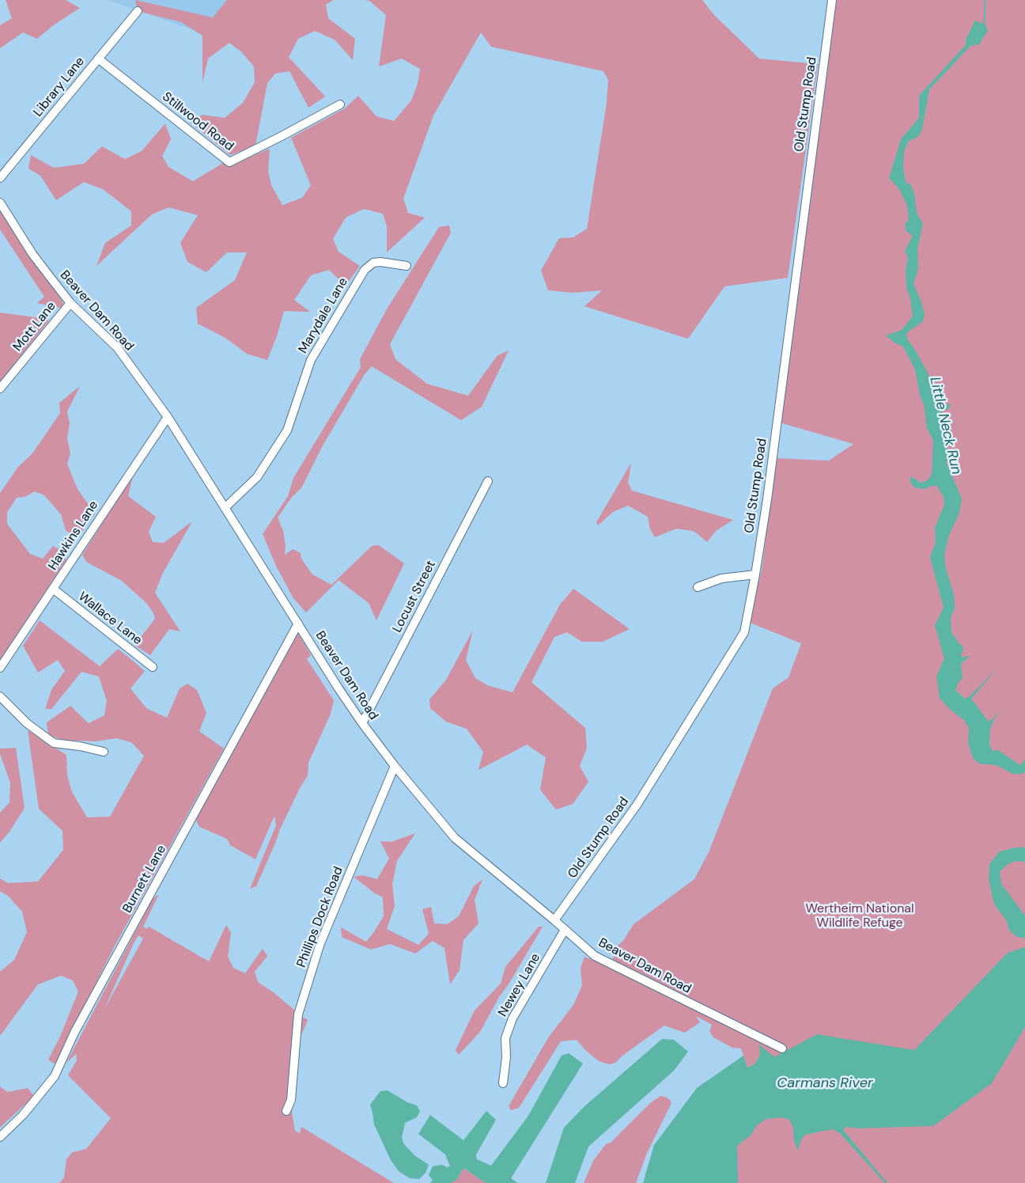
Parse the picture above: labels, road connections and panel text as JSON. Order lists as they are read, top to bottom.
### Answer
{
  "streets": {
    "street": [
      "Library Lane",
      "Old Stump Road",
      "Stillwood Road",
      "Beaver Dam Road",
      "Marydale Lane",
      "Mott Lane",
      "Hawkins Lane",
      "Locust Street",
      "Wallace Lane",
      "Burnett Lane",
      "Phillips Dock Road",
      "Newey Lane"
    ]
  },
  "crossings": [
    ["Library Lane", "Stillwood Road"],
    ["Old Stump Road", "Beaver Dam Road"],
    ["Beaver Dam Road", "Marydale Lane"],
    ["Beaver Dam Road", "Mott Lane"],
    ["Beaver Dam Road", "Hawkins Lane"],
    ["Beaver Dam Road", "Locust Street"],
    ["Beaver Dam Road", "Burnett Lane"],
    ["Beaver Dam Road", "Phillips Dock Road"],
    ["Beaver Dam Road", "Newey Lane"],
    ["Hawkins Lane", "Wallace Lane"]
  ],
  "water": ["Little Neck Run", "Carmans River"],
  "parks": ["Wertheim National Wildlife Refuge"]
}
